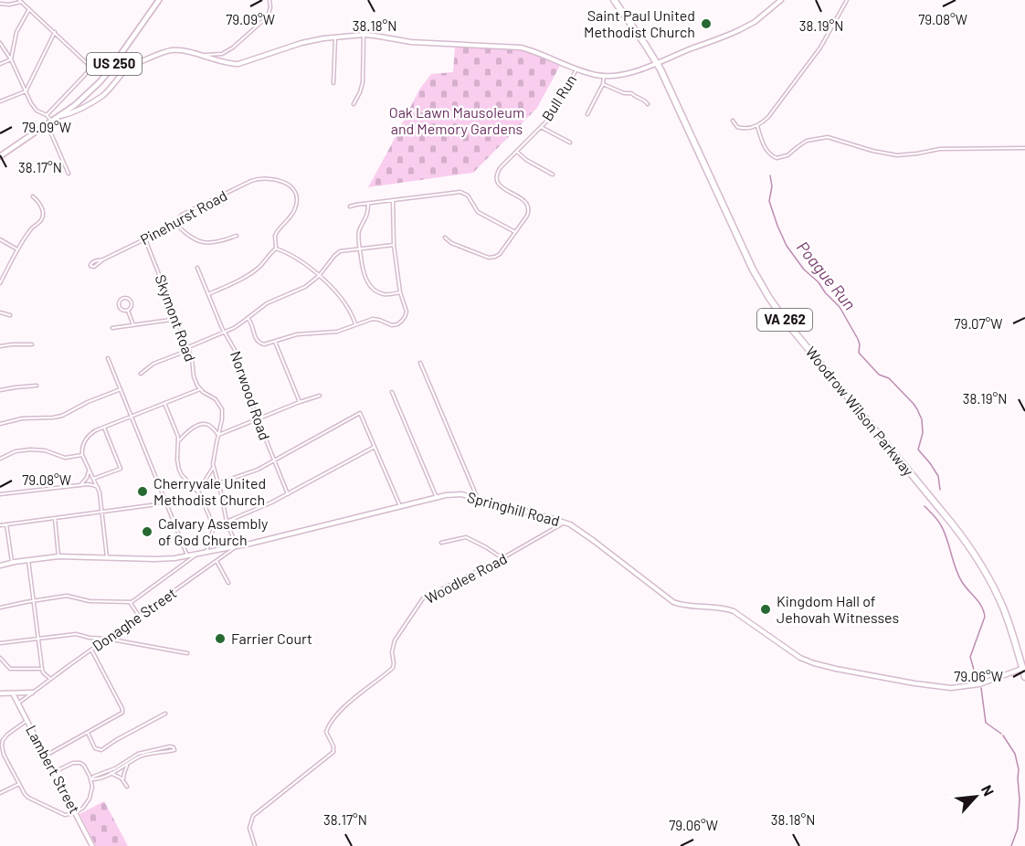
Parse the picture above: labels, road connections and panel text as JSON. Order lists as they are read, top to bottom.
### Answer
{
  "streets": {
    "highway": ["VA 262", "Woodrow Wilson Parkway"],
    "main road": ["US 250"],
    "street": [
      "Bull Run",
      "Pinehurst Road",
      "Skymont Road",
      "Norwood Road",
      "Springhill Road",
      "Woodlee Road",
      "Donaghe Street",
      "Lambert Street"
    ]
  },
  "crossings": [
    ["Pinehurst Road", "Skymont Road"],
    ["Woodrow Wilson Parkway", "Springhill Road"],
    ["Springhill Road", "Woodlee Road"],
    ["Springhill Road", "Donaghe Street"],
    ["Donaghe Street", "Lambert Street"]
  ],
  "water": ["Poague Run"],
  "parks": ["Oak Lawn Mausoleum and Memory Gardens"],
  "places": [
    "Saint Paul United Methodist Church",
    "Cherryvale United Methodist Church",
    "Calvary Assembly of God Church",
    "Kingdom Hall of Jehovah Witnesses",
    "Farrier Court"
  ],
  "north": "top right",
  "coordinates": [
    "79.09°W",
    "79.08°W",
    "38.18°N",
    "38.19°N",
    "38.17°N",
    "79.07°W",
    "79.06°W"
  ]
}
